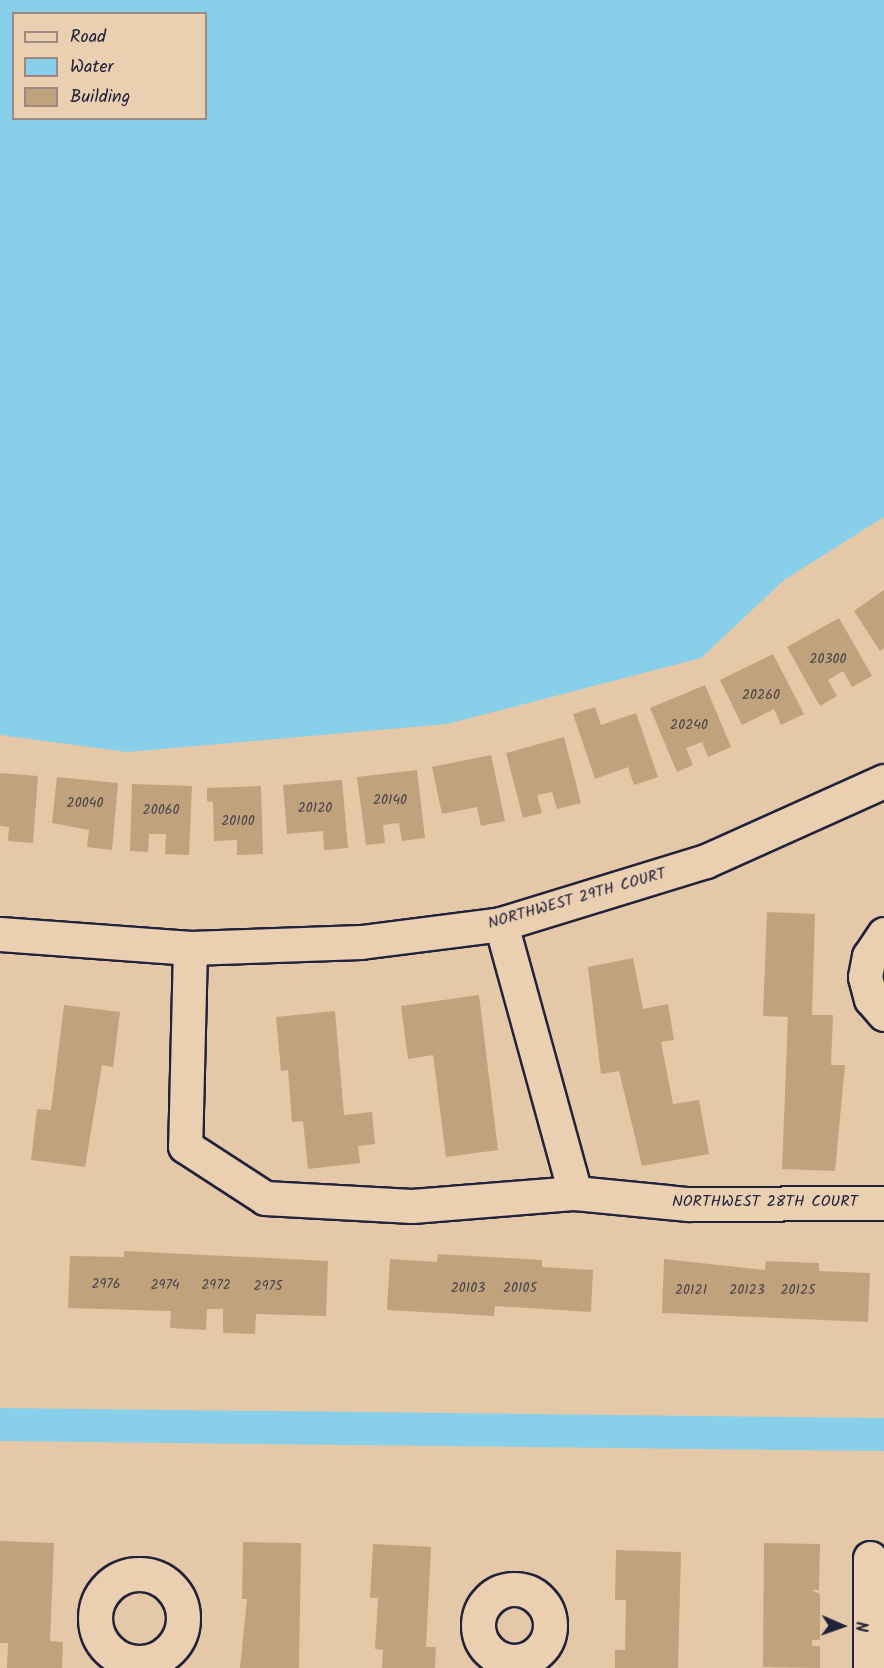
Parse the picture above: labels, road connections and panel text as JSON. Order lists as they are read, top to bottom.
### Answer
{
  "streets": {
    "street": ["NORTHWEST 29TH COURT", "NORTHWEST 28TH COURT"]
  },
  "crossings": [
    ["NORTHWEST 29TH COURT", "NORTHWEST 28TH COURT"]
  ],
  "house_numbers": [
    "20300",
    "20260",
    "20240",
    "20140",
    "20040",
    "20120",
    "20060",
    "20100",
    "2976",
    "2974",
    "2972",
    "2975",
    "20103",
    "20105",
    "20121",
    "20123",
    "20125"
  ],
  "legend": ["Road", "Water", "Building"],
  "north": "right"
}
